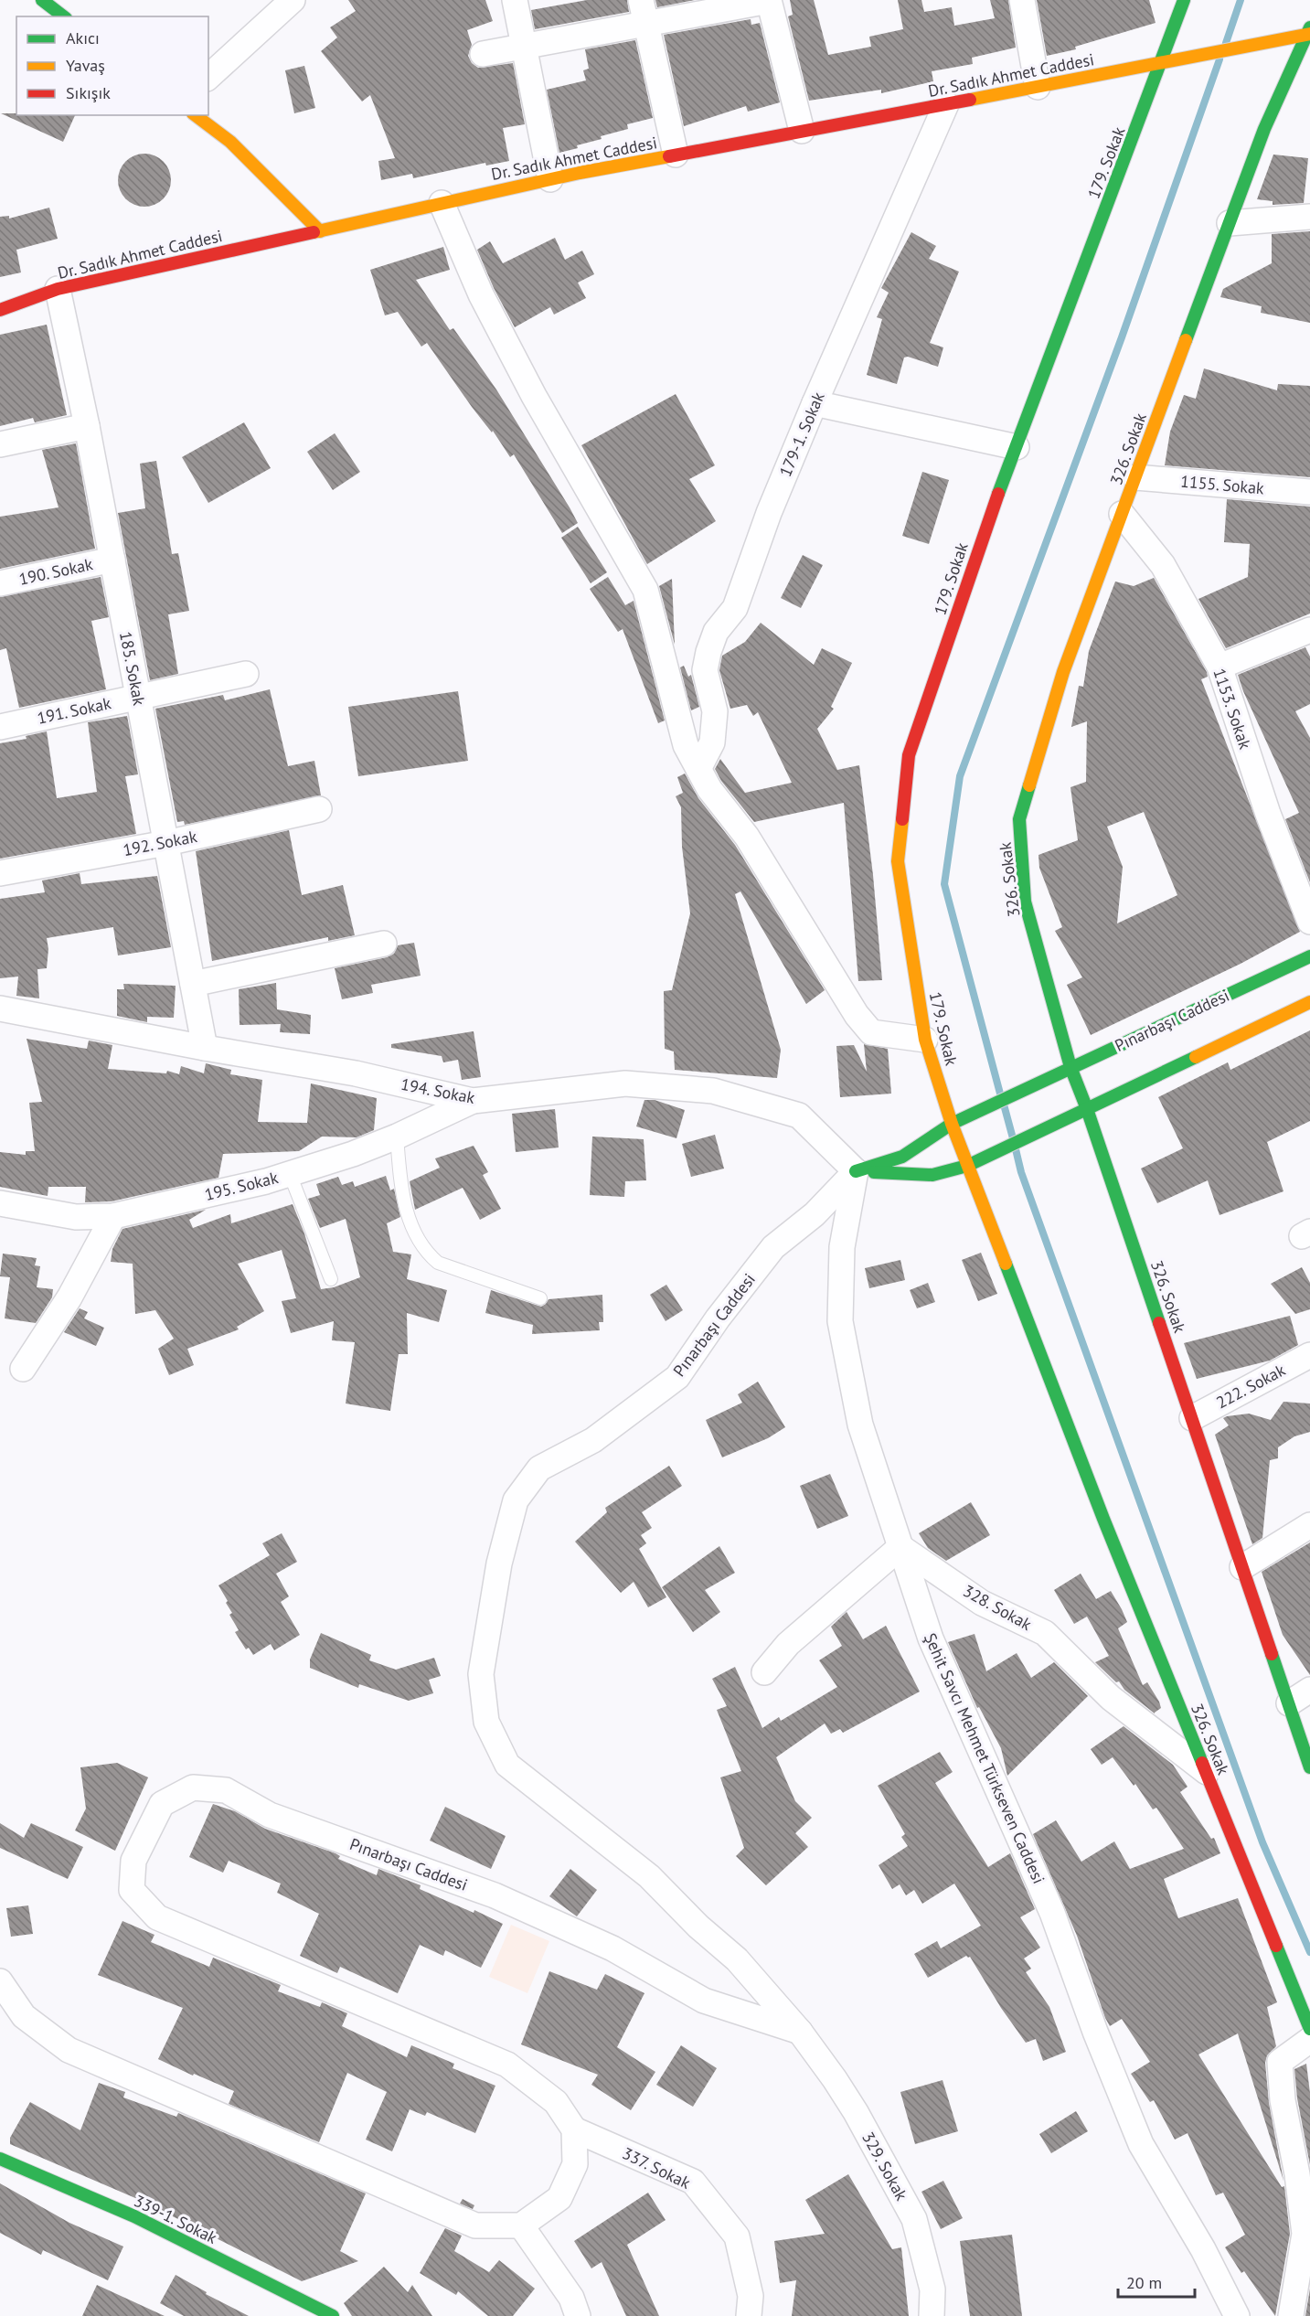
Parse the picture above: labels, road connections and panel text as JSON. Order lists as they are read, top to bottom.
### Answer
{
  "streets": {
    "street": [
      "Dr. Sadık Ahmet Caddesi",
      "179. Sokak",
      "179-1. Sokak",
      "326. Sokak",
      "1155. Sokak",
      "190. Sokak",
      "185. Sokak",
      "1153. Sokak",
      "191. Sokak",
      "192. Sokak",
      "Pınarbaşı Caddesi",
      "194. Sokak",
      "195. Sokak",
      "222. Sokak",
      "328. Sokak",
      "Şehit Savcı Mehmet Türkseven Caddesi",
      "329. Sokak",
      "337. Sokak",
      "339-1. Sokak"
    ]
  },
  "crossings": [
    ["Dr. Sadık Ahmet Caddesi", "179. Sokak"],
    ["Dr. Sadık Ahmet Caddesi", "179-1. Sokak"],
    ["Dr. Sadık Ahmet Caddesi", "326. Sokak"],
    ["Dr. Sadık Ahmet Caddesi", "185. Sokak"],
    ["179. Sokak", "326. Sokak"],
    ["179. Sokak", "Pınarbaşı Caddesi"],
    ["326. Sokak", "1155. Sokak"],
    ["326. Sokak", "1153. Sokak"],
    ["326. Sokak", "Pınarbaşı Caddesi"],
    ["326. Sokak", "222. Sokak"],
    ["326. Sokak", "328. Sokak"],
    ["190. Sokak", "185. Sokak"],
    ["185. Sokak", "191. Sokak"],
    ["185. Sokak", "192. Sokak"],
    ["185. Sokak", "194. Sokak"],
    ["Pınarbaşı Caddesi", "194. Sokak"],
    ["Pınarbaşı Caddesi", "Şehit Savcı Mehmet Türkseven Caddesi"],
    ["Pınarbaşı Caddesi", "329. Sokak"],
    ["Pınarbaşı Caddesi", "337. Sokak"],
    ["194. Sokak", "195. Sokak"],
    ["194. Sokak", "Şehit Savcı Mehmet Türkseven Caddesi"],
    ["328. Sokak", "Şehit Savcı Mehmet Türkseven Caddesi"]
  ],
  "legend": ["Akıcı", "Yavaş", "Sıkışık"],
  "scale_bar": "20 m"
}
